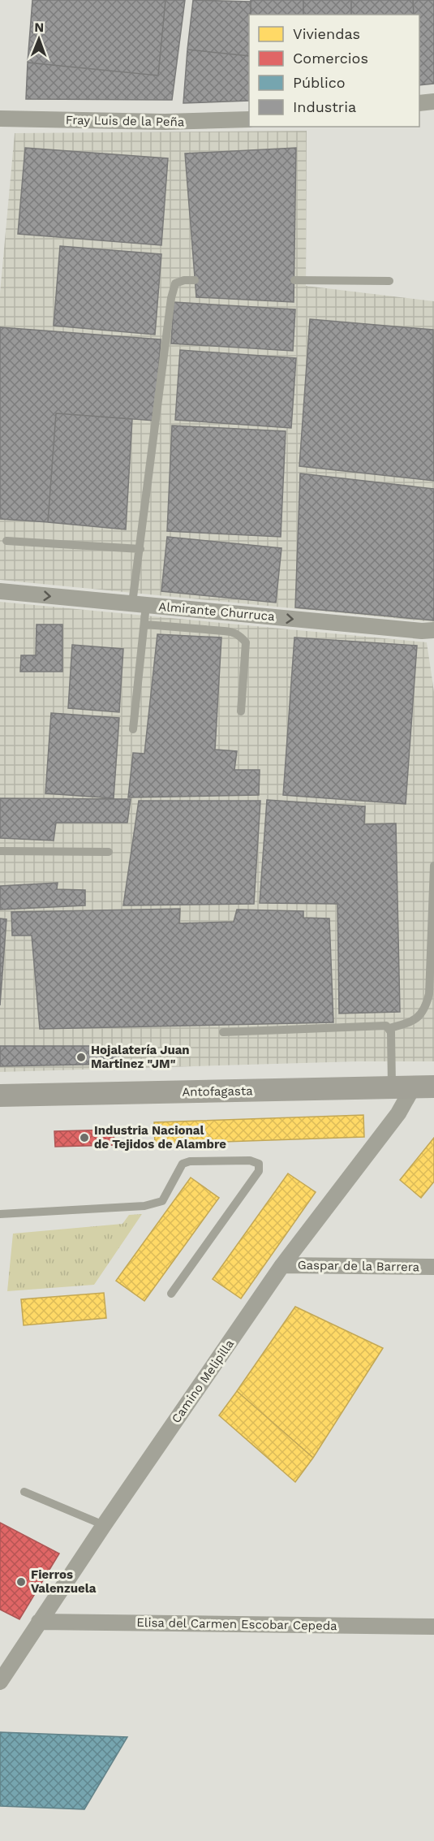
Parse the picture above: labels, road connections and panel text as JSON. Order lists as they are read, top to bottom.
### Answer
{
  "streets": {
    "main road": ["Antofagasta"],
    "street": [
      "Fray Luis de la Peña",
      "Almirante Churruca",
      "Gaspar de la Barrera",
      "Camino Melipilla",
      "Elisa del Carmen Escobar Cepeda"
    ]
  },
  "crossings": [
    ["Antofagasta", "Camino Melipilla"],
    ["Gaspar de la Barrera", "Camino Melipilla"],
    ["Camino Melipilla", "Elisa del Carmen Escobar Cepeda"]
  ],
  "one_way": ["Almirante Churruca"],
  "places": ["Hojalatería Juan Martinez \"JM\"", "Industria Nacional de Tejidos de Alambre", "Fierros Valenzuela"],
  "legend": [
    "Viviendas",
    "Comercios",
    "Público",
    "Industria"
  ],
  "north": "top"
}
